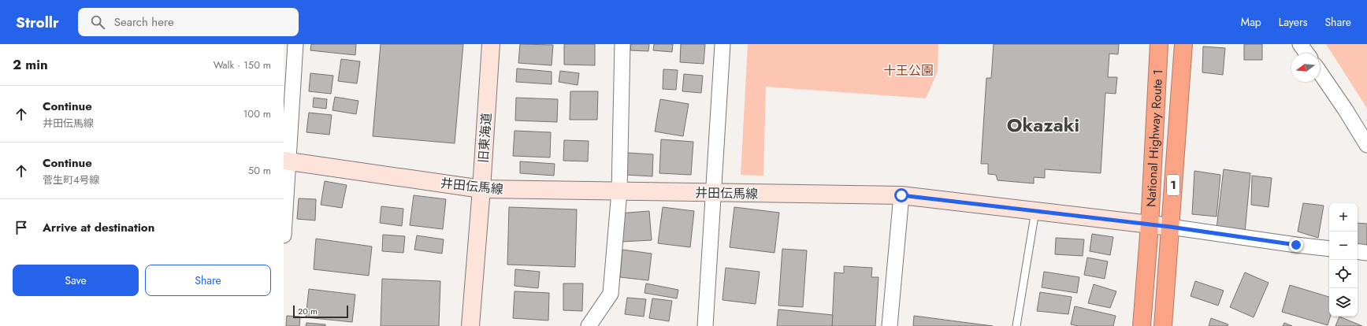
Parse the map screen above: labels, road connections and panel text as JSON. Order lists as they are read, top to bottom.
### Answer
{
  "streets": {
    "highway": ["National Highway Route 1", "1"],
    "street": ["旧東海道", "井田伝馬線"]
  },
  "crossings": [
    ["旧東海道", "井田伝馬線"],
    ["National Highway Route 1", "井田伝馬線"]
  ],
  "districts": ["Okazaki"],
  "parks": ["十王公園"],
  "scale_bar": "20 m",
  "north": "left",
  "page": {
    "header": "Strollr",
    "search": "Search here",
    "nav": ["Map", "Layers", "Share"],
    "heading": ["2 min", "Walk · 150 m"],
    "list": [
      ["Continue", "井田伝馬線", "100 m"],
      ["Continue", "菅生町4号線", "50 m"],
      "Arrive at destination"
    ],
    "map_buttons": ["+", "−"],
    "buttons": ["Save", "Share"],
    "scale": "20 m"
  }
}
